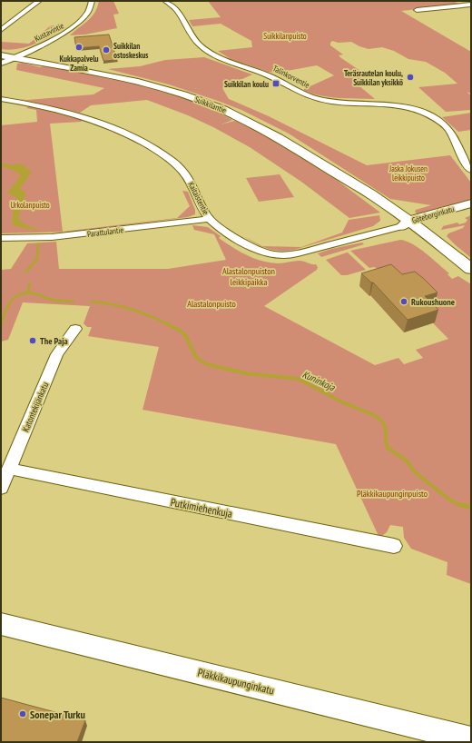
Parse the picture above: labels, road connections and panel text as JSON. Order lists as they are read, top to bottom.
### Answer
{
  "streets": {
    "main road": ["Suikkilantie"],
    "street": [
      "Kustavintie",
      "Talinkorventie",
      "Kaitaistentie",
      "Göteborginkatu",
      "Parattulantie",
      "Katontekijänkatu",
      "Putkimiehenkuja",
      "Pläkkikaupunginkatu"
    ]
  },
  "crossings": [
    ["Kustavintie", "Suikkilantie"],
    ["Suikkilantie", "Kaitaistentie"],
    ["Suikkilantie", "Göteborginkatu"],
    ["Kaitaistentie", "Göteborginkatu"],
    ["Kaitaistentie", "Parattulantie"],
    ["Katontekijänkatu", "Putkimiehenkuja"]
  ],
  "water": ["Kuninkoja"],
  "parks": [
    "Suikkilanpuisto",
    "Jaska Jokusen leikkipuisto",
    "Urkolanpuisto",
    "Alastalonpuiston leikkipaikka",
    "Alastalonpuisto",
    "Pläkkikaupunginpuisto"
  ],
  "places": {
    "other": [
      "Kukkapalvelu Zamia",
      "Suikkilan ostoskeskus",
      "Teräsrautelan koulu, Suikkilan yksikkö",
      "Rukoushuone",
      "The Paja",
      "Sonepar Turku"
    ],
    "transit": ["Suikkilan koulu"]
  }
}
